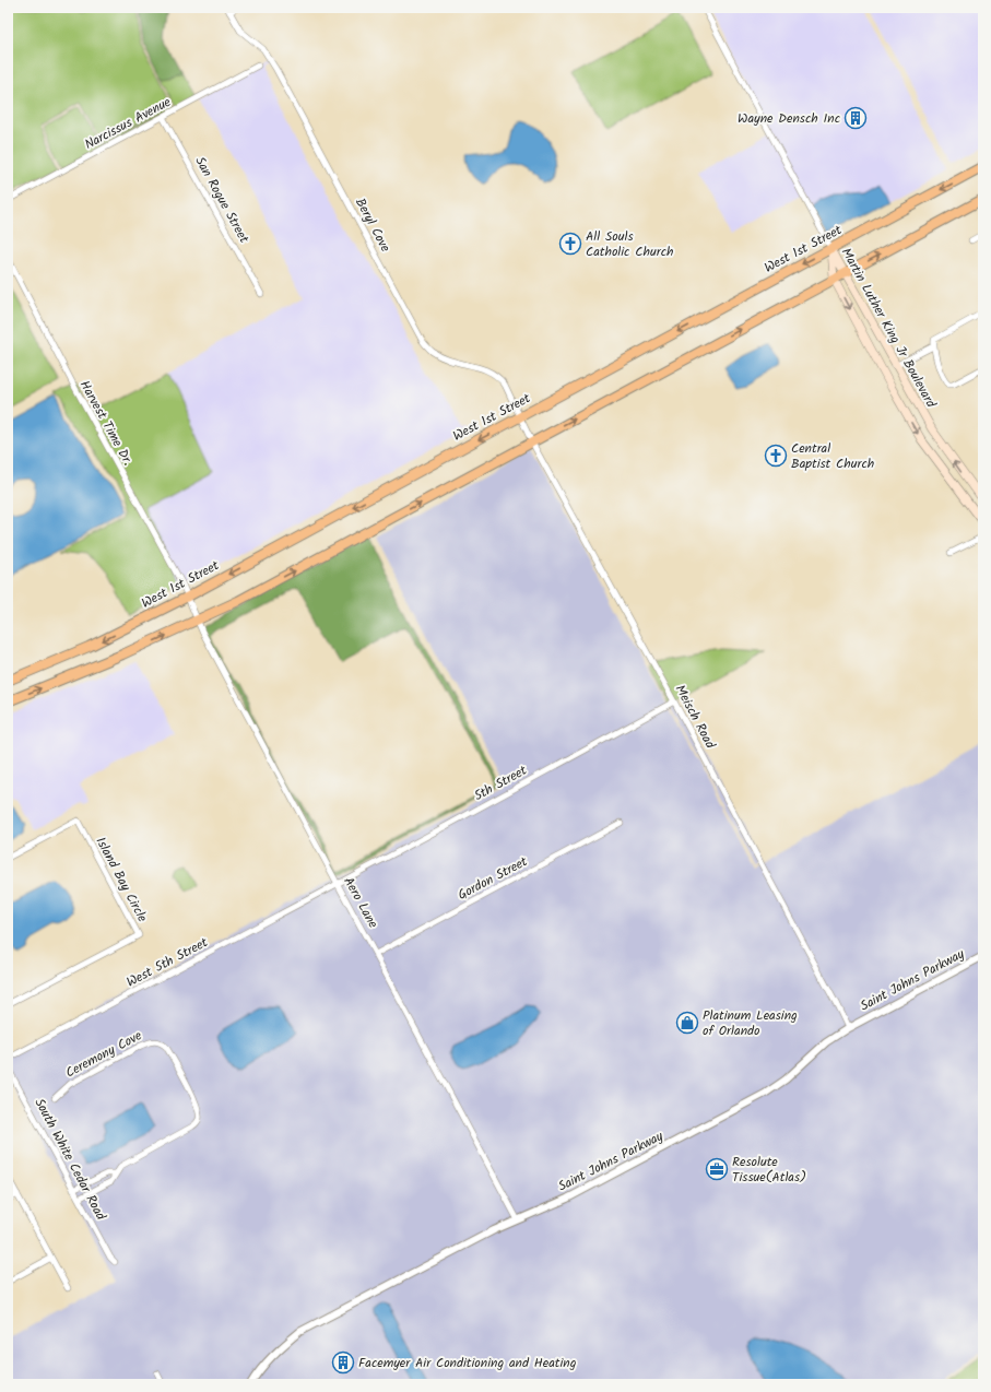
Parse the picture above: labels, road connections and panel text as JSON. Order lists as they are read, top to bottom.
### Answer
{
  "streets": {
    "main road": ["West 1st Street", "Martin Luther King Jr Boulevard"],
    "street": [
      "Narcissus Avenue",
      "San Rogue Street",
      "Beryl Cove",
      "Harvest Time Dr.",
      "Meisch Road",
      "5th Street",
      "Gordon Street",
      "Island Bay Circle",
      "Aero Lane",
      "West 5th Street",
      "Saint Johns Parkway",
      "Ceremony Cove",
      "South White Cedar Road"
    ]
  },
  "crossings": [
    ["Narcissus Avenue", "San Rogue Street"],
    ["Beryl Cove", "West 1st Street"],
    ["Beryl Cove", "Meisch Road"],
    ["West 1st Street", "Martin Luther King Jr Boulevard"],
    ["West 1st Street", "Harvest Time Dr."],
    ["West 1st Street", "Meisch Road"],
    ["West 1st Street", "Aero Lane"],
    ["Harvest Time Dr.", "Aero Lane"],
    ["Meisch Road", "5th Street"],
    ["Meisch Road", "Saint Johns Parkway"],
    ["5th Street", "Aero Lane"],
    ["5th Street", "West 5th Street"],
    ["Gordon Street", "Aero Lane"],
    ["Aero Lane", "West 5th Street"],
    ["Aero Lane", "Saint Johns Parkway"],
    ["Ceremony Cove", "South White Cedar Road"]
  ],
  "places": {
    "building": ["Wayne Densch Inc", "Facemyer Air Conditioning and Heating"],
    "church": ["All Souls Catholic Church", "Central Baptist Church"],
    "shop": ["Platinum Leasing of Orlando"],
    "office": ["Resolute Tissue(Atlas)"]
  }
}
